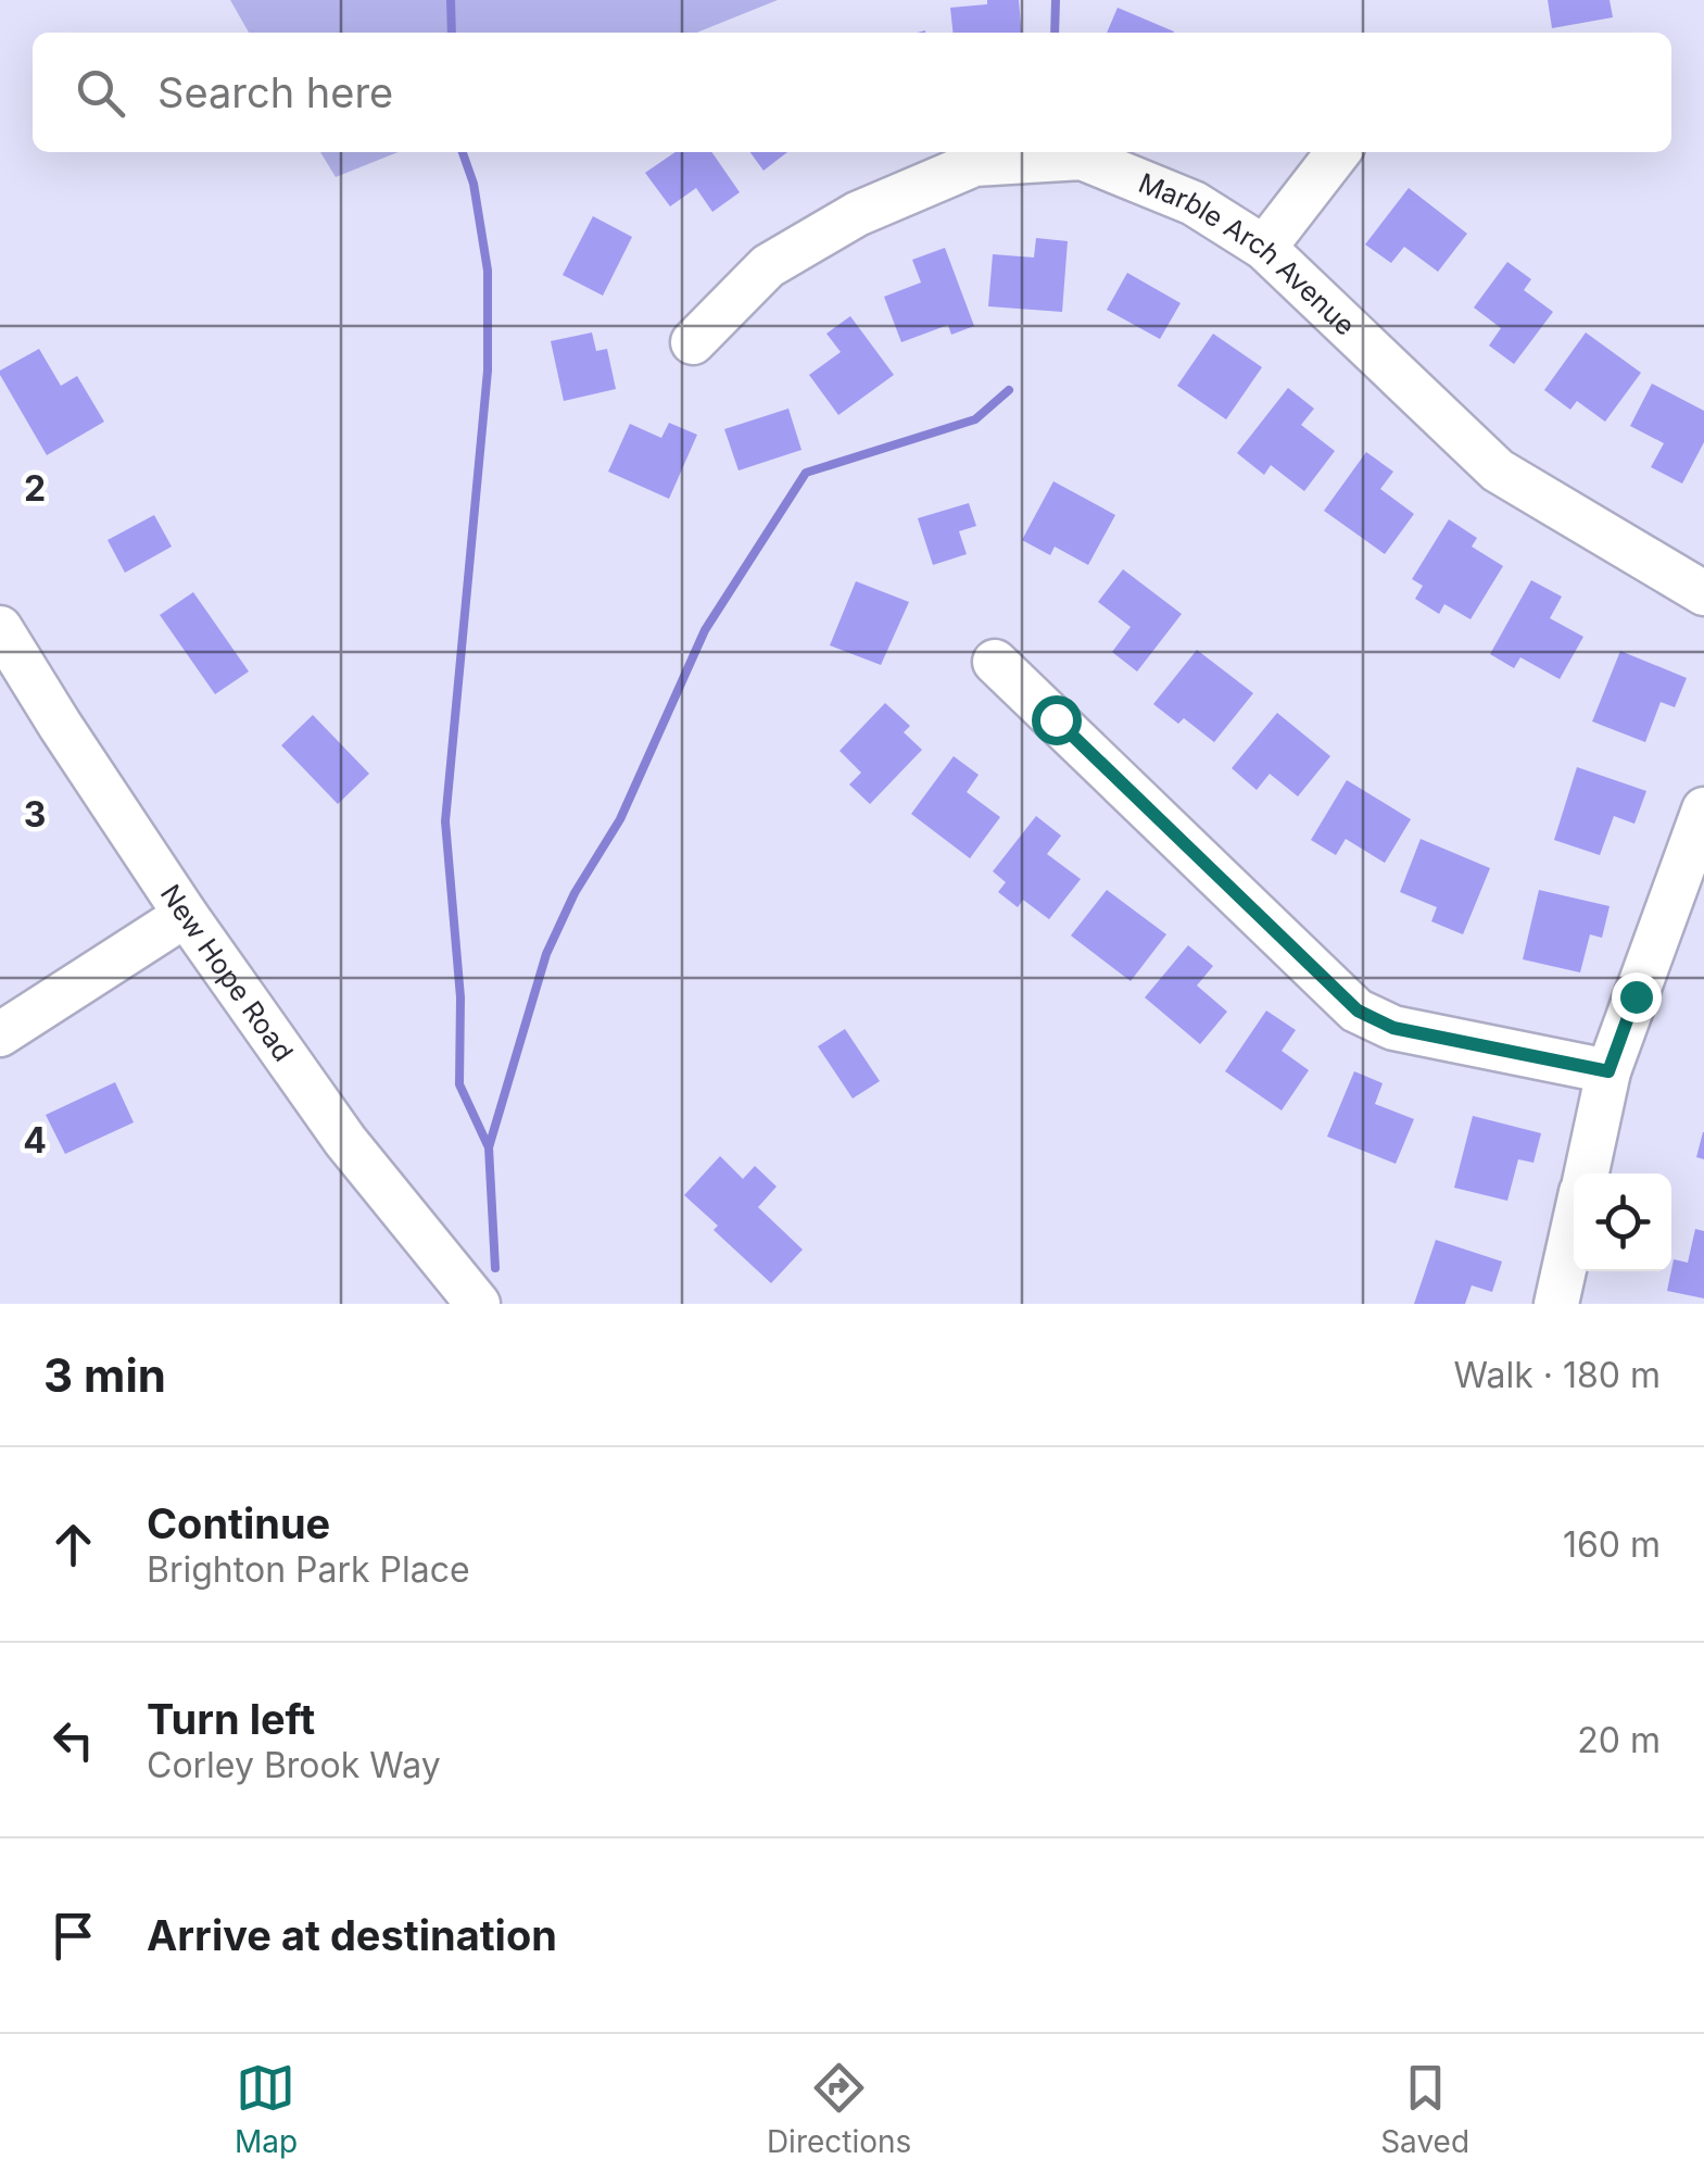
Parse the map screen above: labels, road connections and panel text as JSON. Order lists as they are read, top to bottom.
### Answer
{
  "streets": {
    "street": ["Marble Arch Avenue", "New Hope Road"]
  },
  "page": {
    "search": "Search here",
    "heading": ["3 min", "Walk · 180 m"],
    "list": [
      ["Continue", "Brighton Park Place", "160 m"],
      ["Turn left", "Corley Brook Way", "20 m"],
      "Arrive at destination"
    ],
    "nav": ["Map", "Directions", "Saved"]
  },
  "grid": {
    "rows": ["2", "3", "4"]
  }
}
